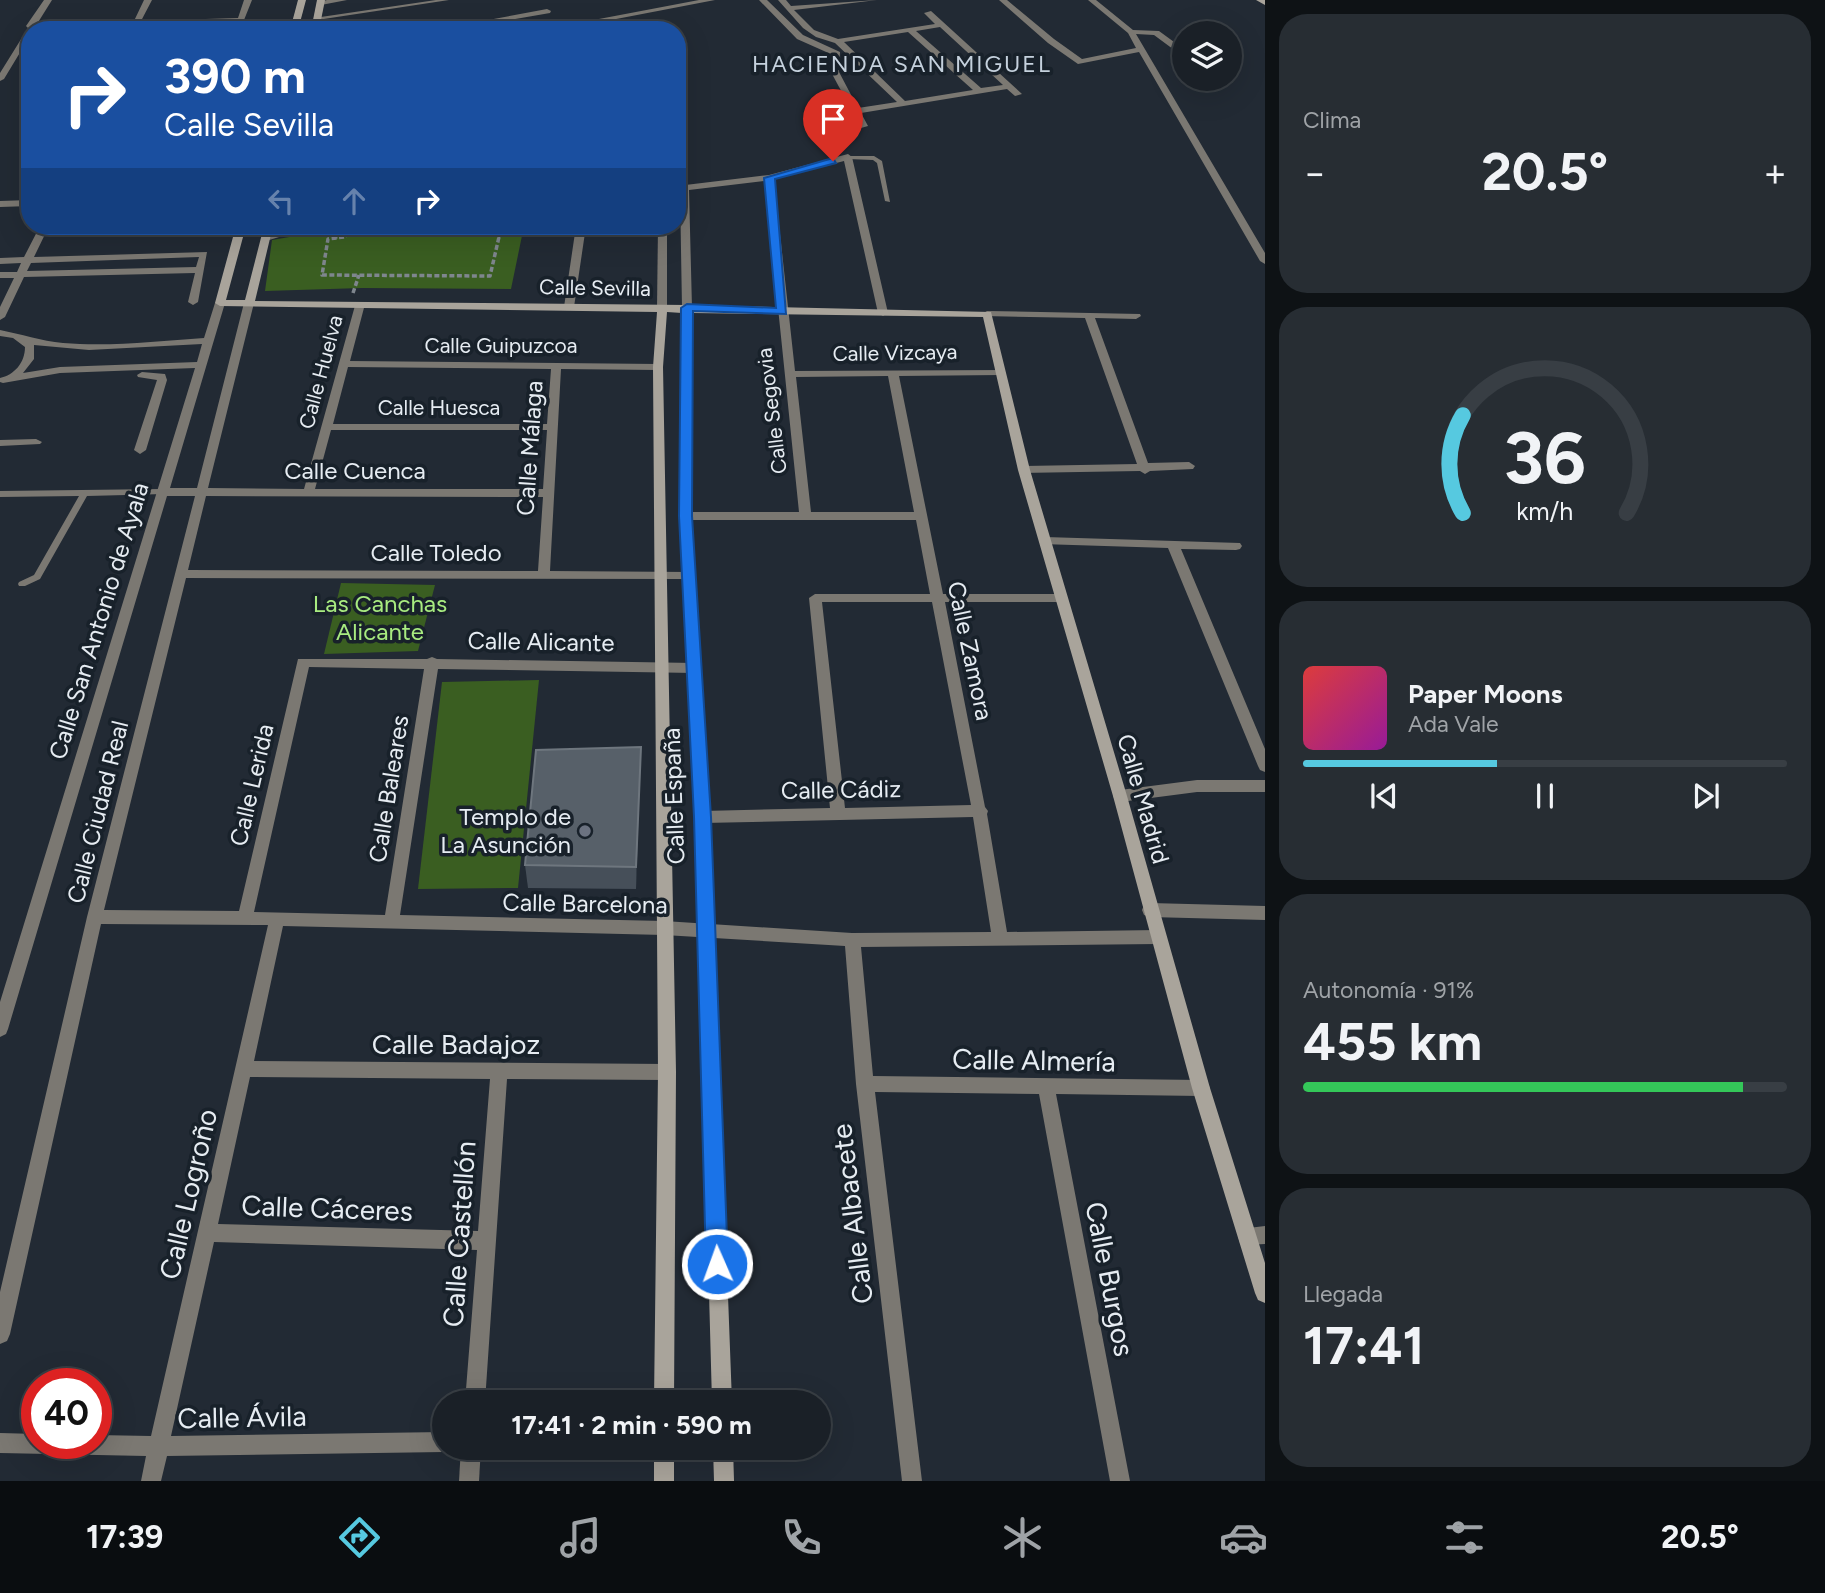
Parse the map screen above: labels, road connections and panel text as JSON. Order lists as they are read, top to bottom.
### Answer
{
  "streets": {
    "street": [
      "Calle Sevilla",
      "Calle Guipuzcoa",
      "Calle Vizcaya",
      "Calle Huelva",
      "Calle Huesca",
      "Calle Segovia",
      "Calle Málaga",
      "Calle Cuenca",
      "Calle Toledo",
      "Calle San Antonio de Ayala",
      "Calle Alicante",
      "Calle Zamora",
      "Calle Lerida",
      "Calle Baleares",
      "Calle Cádiz",
      "Calle España",
      "Calle Madrid",
      "Calle Ciudad Real",
      "Calle Barcelona",
      "Calle Badajoz",
      "Calle Almería",
      "Calle Logroño",
      "Calle Cáceres",
      "Calle Albacete",
      "Calle Castellón",
      "Calle Burgos",
      "Calle Ávila"
    ]
  },
  "crossings": [
    ["Calle Sevilla", "Calle Huelva"],
    ["Calle Sevilla", "Calle Segovia"],
    ["Calle Sevilla", "Calle San Antonio de Ayala"],
    ["Calle Sevilla", "Calle España"],
    ["Calle Sevilla", "Calle Madrid"],
    ["Calle Sevilla", "Calle Ciudad Real"],
    ["Calle Guipuzcoa", "Calle Huelva"],
    ["Calle Guipuzcoa", "Calle Málaga"],
    ["Calle Guipuzcoa", "Calle España"],
    ["Calle Vizcaya", "Calle Segovia"],
    ["Calle Vizcaya", "Calle Zamora"],
    ["Calle Vizcaya", "Calle Madrid"],
    ["Calle Huelva", "Calle Huesca"],
    ["Calle Huelva", "Calle Cuenca"],
    ["Calle Huesca", "Calle Málaga"],
    ["Calle Málaga", "Calle Cuenca"],
    ["Calle Málaga", "Calle Toledo"],
    ["Calle Cuenca", "Calle San Antonio de Ayala"],
    ["Calle Cuenca", "Calle Ciudad Real"],
    ["Calle Toledo", "Calle España"],
    ["Calle Toledo", "Calle Ciudad Real"],
    ["Calle Alicante", "Calle Lerida"],
    ["Calle Alicante", "Calle Baleares"],
    ["Calle Alicante", "Calle España"],
    ["Calle Zamora", "Calle Cádiz"],
    ["Calle Zamora", "Calle Barcelona"],
    ["Calle Lerida", "Calle Barcelona"],
    ["Calle Baleares", "Calle Barcelona"],
    ["Calle Cádiz", "Calle España"],
    ["Calle España", "Calle Barcelona"],
    ["Calle España", "Calle Badajoz"],
    ["Calle Madrid", "Calle Barcelona"],
    ["Calle Madrid", "Calle Almería"],
    ["Calle Ciudad Real", "Calle Barcelona"],
    ["Calle Barcelona", "Calle Logroño"],
    ["Calle Barcelona", "Calle Albacete"],
    ["Calle Badajoz", "Calle Logroño"],
    ["Calle Badajoz", "Calle Castellón"],
    ["Calle Almería", "Calle Albacete"],
    ["Calle Almería", "Calle Burgos"],
    ["Calle Logroño", "Calle Cáceres"],
    ["Calle Logroño", "Calle Ávila"],
    ["Calle Cáceres", "Calle Castellón"]
  ],
  "districts": ["HACIENDA SAN MIGUEL"],
  "parks": ["Las Canchas Alicante"],
  "places": ["Templo de La Asunción"],
  "page": {
    "tile": [
      "Clima",
      ["Autonomía · 91%", "455 km"],
      ["Llegada", "17:41"]
    ],
    "turn": ["390 m", "Calle Sevilla"],
    "heat": ["−", "20.5°", "+"],
    "song": ["Paper Moons", "Ada Vale"],
    "limit": "40",
    "trip": "17:41 · 2 min · 590 m",
    "tabs": ["17:39", "20.5°"],
    "gauge": ["36", "km/h"]
  }
}
